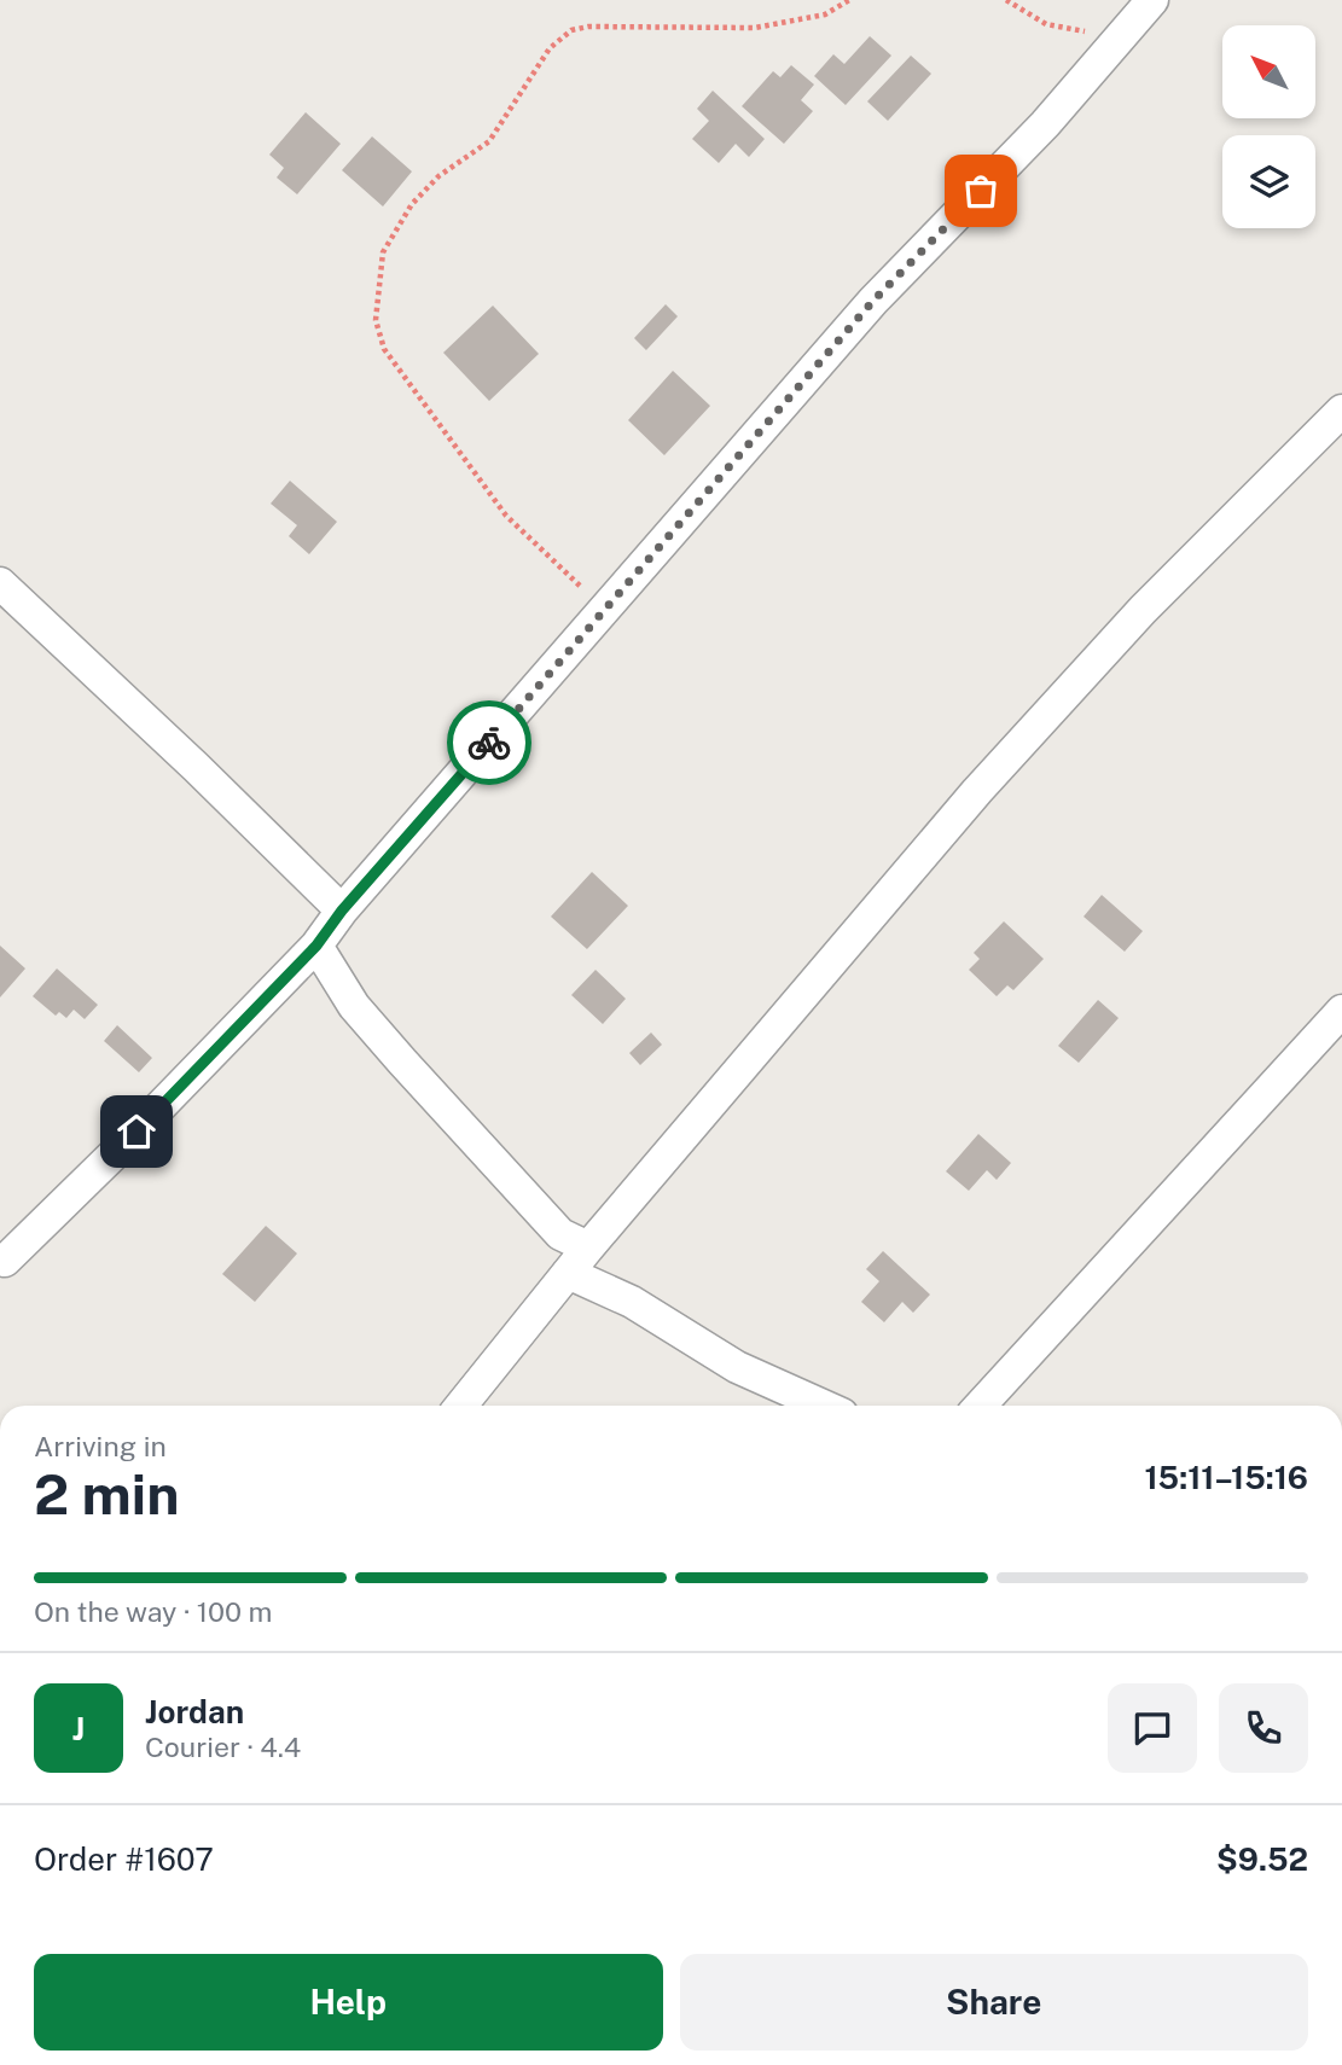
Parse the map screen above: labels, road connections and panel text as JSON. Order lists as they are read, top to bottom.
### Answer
{
  "north": "top left",
  "page": {
    "heading": ["2 min", "Arriving in", "15:11–15:16"],
    "panel": [
      "Jordan",
      "Courier · 4.4",
      "Order #1607",
      "$9.52"
    ],
    "bar": "On the way · 100 m",
    "round": "J",
    "buttons": ["Help", "Share"]
  }
}
